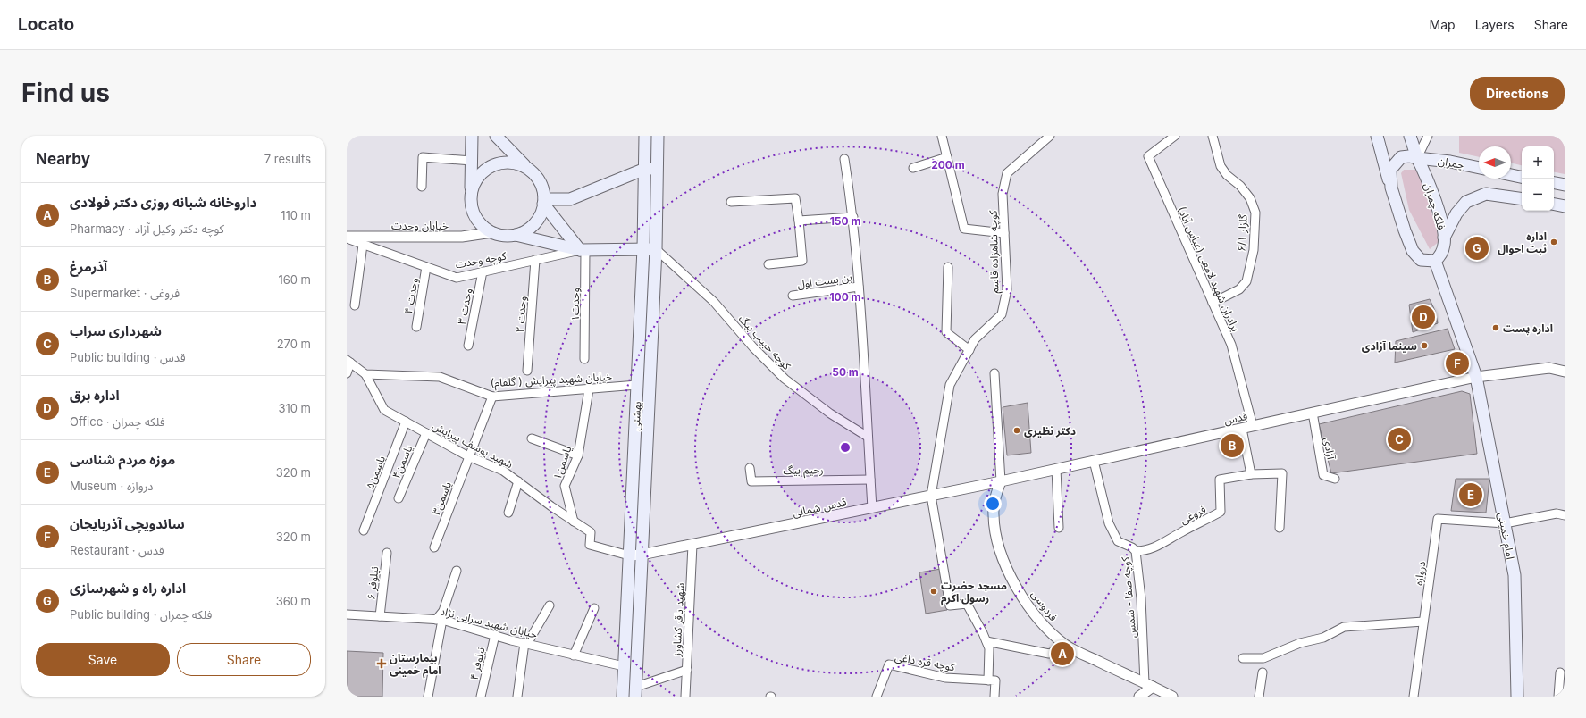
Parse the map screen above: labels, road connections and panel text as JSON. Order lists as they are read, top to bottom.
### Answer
{
  "streets": {
    "main road": [
      "چمران",
      "فلکه چمران",
      "بهشتی",
      "امام خمینی"
    ],
    "street": [
      "خیابان وحدت",
      "گلزار ۶/۱",
      "کوچه شاهزاده قاسم",
      "کوچه وحدت",
      "برادران شهید لامعی (عباس آباد)",
      "بن بست اول",
      "وحدت ۴",
      "وحدت۱",
      "وحدت ۳",
      "وحدت ۲",
      "کوچه حبیب بیگ",
      "خیابان شهید پیرایش ( گلفام)",
      "قدس",
      "شهید یوسف پیرایش",
      "آزادی",
      "یاسمن۴",
      "یاسمن۱",
      "رحیم بیگ",
      "یاسمن۵",
      "یاسمن۳",
      "قدس شمالی",
      "فروغی",
      "دروازه",
      "نیلوفر ۶",
      "کوچه صفا - شمس",
      "فردوسی",
      "شهید باقر کشاورز",
      "خیابان شهید سرابی نژاد",
      "کوچه قره داغی",
      "نیلوفر ۴"
    ]
  },
  "crossings": [
    ["چمران", "فلکه چمران"],
    ["فلکه چمران", "امام خمینی"],
    ["خیابان وحدت", "کوچه وحدت"],
    ["گلزار ۶/۱", "برادران شهید لامعی (عباس آباد)"],
    ["کوچه شاهزاده قاسم", "قدس شمالی"],
    ["کوچه وحدت", "وحدت ۴"],
    ["کوچه وحدت", "وحدت۱"],
    ["کوچه وحدت", "وحدت ۳"],
    ["کوچه وحدت", "وحدت ۲"],
    ["برادران شهید لامعی (عباس آباد)", "قدس"],
    ["کوچه حبیب بیگ", "بهشتی"],
    ["خیابان شهید پیرایش ( گلفام)", "بهشتی"],
    ["خیابان شهید پیرایش ( گلفام)", "شهید یوسف پیرایش"],
    ["خیابان شهید پیرایش ( گلفام)", "یاسمن۱"],
    ["خیابان شهید پیرایش ( گلفام)", "یاسمن۳"],
    ["بهشتی", "شهید یوسف پیرایش"],
    ["بهشتی", "قدس شمالی"],
    ["بهشتی", "خیابان شهید سرابی نژاد"],
    ["قدس", "آزادی"],
    ["قدس", "قدس شمالی"],
    ["قدس", "امام خمینی"],
    ["قدس", "کوچه صفا - شمس"],
    ["قدس", "فردوسی"],
    ["شهید یوسف پیرایش", "یاسمن۴"],
    ["شهید یوسف پیرایش", "یاسمن۱"],
    ["شهید یوسف پیرایش", "یاسمن۵"],
    ["شهید یوسف پیرایش", "یاسمن۳"],
    ["شهید یوسف پیرایش", "قدس شمالی"],
    ["قدس شمالی", "فردوسی"],
    ["قدس شمالی", "شهید باقر کشاورز"],
    ["فروغی", "کوچه صفا - شمس"],
    ["امام خمینی", "دروازه"],
    ["نیلوفر ۶", "خیابان شهید سرابی نژاد"],
    ["کوچه صفا - شمس", "فردوسی"],
    ["خیابان شهید سرابی نژاد", "نیلوفر ۴"]
  ],
  "places": {
    "other": [
      "اداره ثبت احوال",
      "اداره پست",
      "سینما آزادی",
      "دکتر نظیری",
      "مسجد حضرت رسول اکرم"
    ],
    "health": ["بیمارستان امام خمینی"]
  },
  "north": "left",
  "page": {
    "header": "Locato",
    "nav": ["Map", "Layers", "Share"],
    "buttons": [
      "Directions",
      ["Save", "Share"]
    ],
    "title": "Find us",
    "heading": ["Nearby", "7 results"],
    "map_buttons": ["+", "−"],
    "list": [
      {
        "mark": "A",
        "name": "داروخانه شبانه روزی دکتر فولادی",
        "note": "Pharmacy · کوچه دکتر وکیل آزاد",
        "value": "110 m"
      },
      {
        "mark": "B",
        "name": "آذرمرغ",
        "note": "Supermarket · فروغی",
        "value": "160 m"
      },
      {
        "mark": "C",
        "name": "شهرداری سراب",
        "note": "Public building · قدس",
        "value": "270 m"
      },
      {
        "mark": "D",
        "name": "اداره برق",
        "note": "Office · فلکه چمران",
        "value": "310 m"
      },
      {
        "mark": "E",
        "name": "موزه مردم شناسی",
        "note": "Museum · دروازه",
        "value": "320 m"
      },
      {
        "mark": "F",
        "name": "ساندویچی آذربایجان",
        "note": "Restaurant · قدس",
        "value": "320 m"
      },
      {
        "mark": "G",
        "name": "اداره راه و شهرسازی",
        "note": "Public building · فلکه چمران",
        "value": "360 m"
      }
    ],
    "pins": [
      "G",
      "D",
      "F",
      "C",
      "B",
      "E",
      "A"
    ]
  },
  "rings": [
    "200 m",
    "150 m",
    "100 m",
    "50 m"
  ]
}
